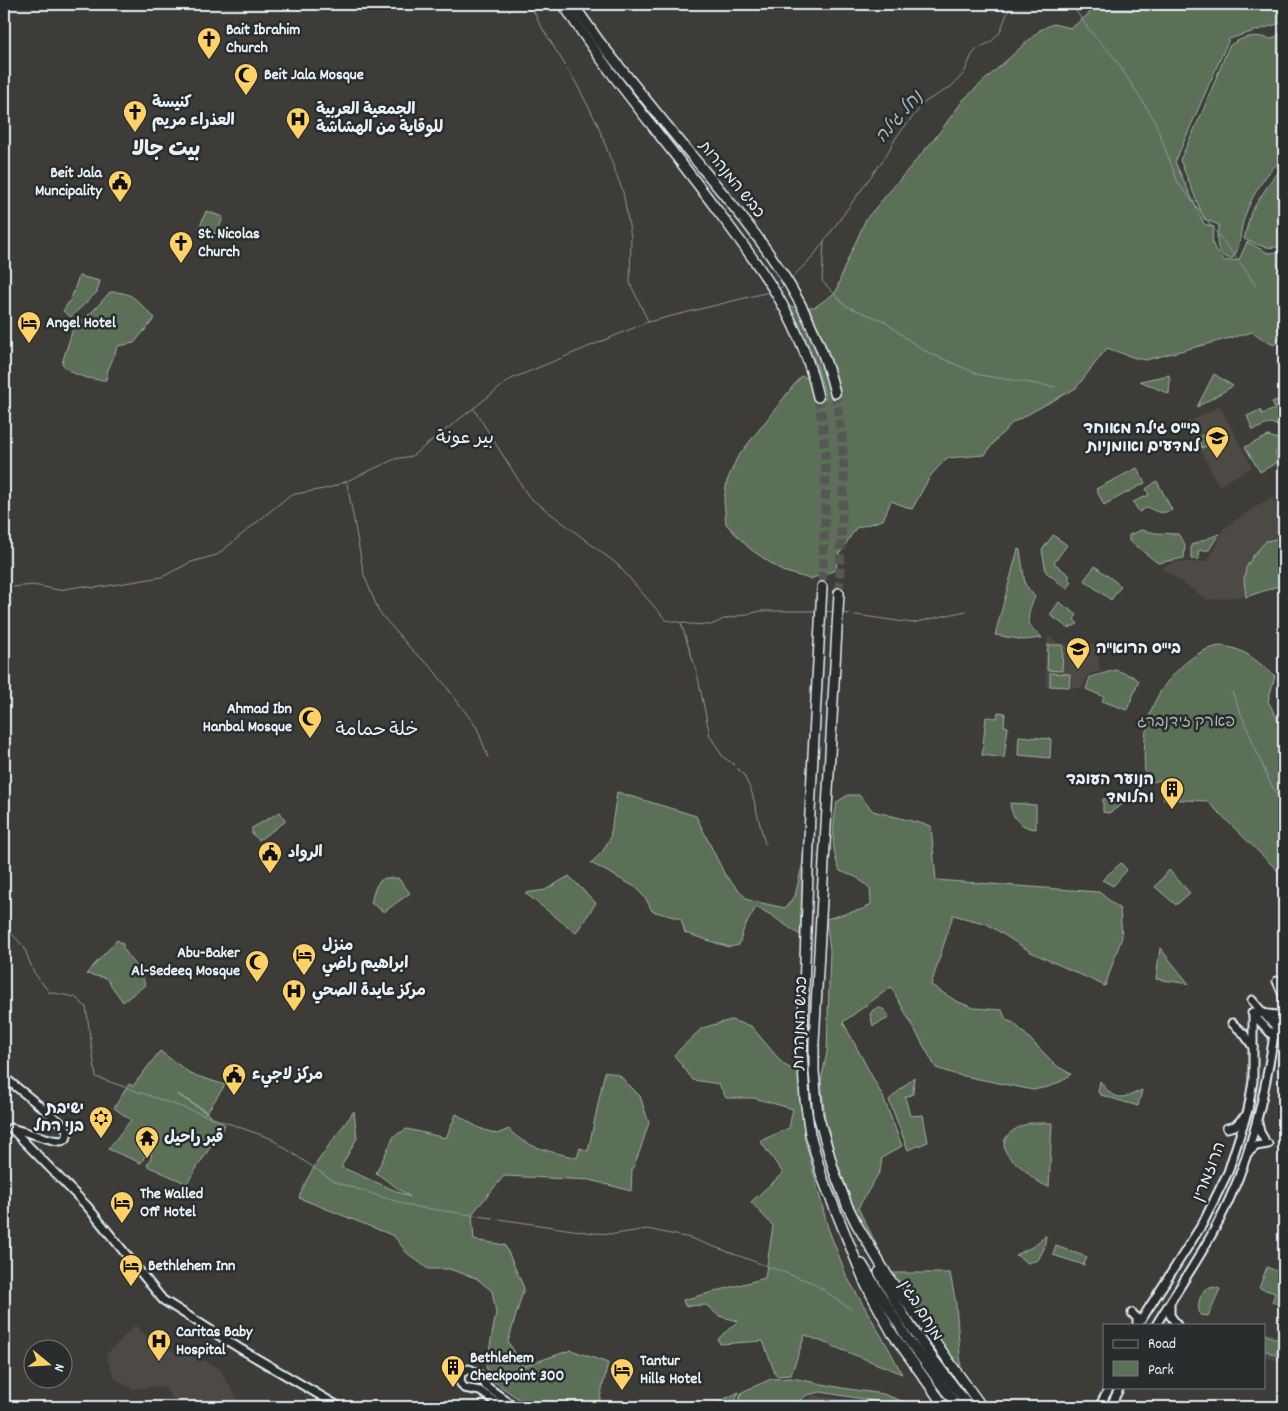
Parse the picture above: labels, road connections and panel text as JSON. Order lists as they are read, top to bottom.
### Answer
{
  "streets": {
    "highway": ["כביש המנהרות", "מנחם בגין"],
    "main road": ["הרוזמרין"]
  },
  "crossings": [
    ["כביש המנהרות", "מנחם בגין"]
  ],
  "districts": ["بيت جالا", "بير عونة", "خلة حمامة"],
  "water": ["נחל גילה"],
  "parks": ["פארק זידנברג"],
  "places": {
    "church": ["Bait Ibrahim Church", "كنيسة العذراء مريم", "St. Nicolas Church"],
    "mosque": ["Beit Jala Mosque", "Ahmad Ibn Hanbal Mosque", "Abu-Baker Al-Sedeeq Mosque"],
    "hospital": ["الجمعية العربية للوقاية من الهشاشة", "مركز عايدة الصحي", "Caritas Baby Hospital"],
    "public building": ["Beit Jala Muncipality", "الرواد", "مركز لاجيء"],
    "hotel": [
      "Angel Hotel",
      "منزل ابراهيم راضي",
      "The Walled Off Hotel",
      "Bethlehem Inn",
      "Tantur Hills Hotel"
    ],
    "school or university": ["בי\"ס גילה מאוחד למדעים ואומניות", "בי\"ס הרוא\"ה"],
    "building": ["הנוער העובד והלומד", "Bethlehem Checkpoint 300"],
    "synagogue": ["ישיבת בני רחל"],
    "temple": ["قبر راحيل"]
  },
  "legend": ["Road", "Park"],
  "north": "right"
}
